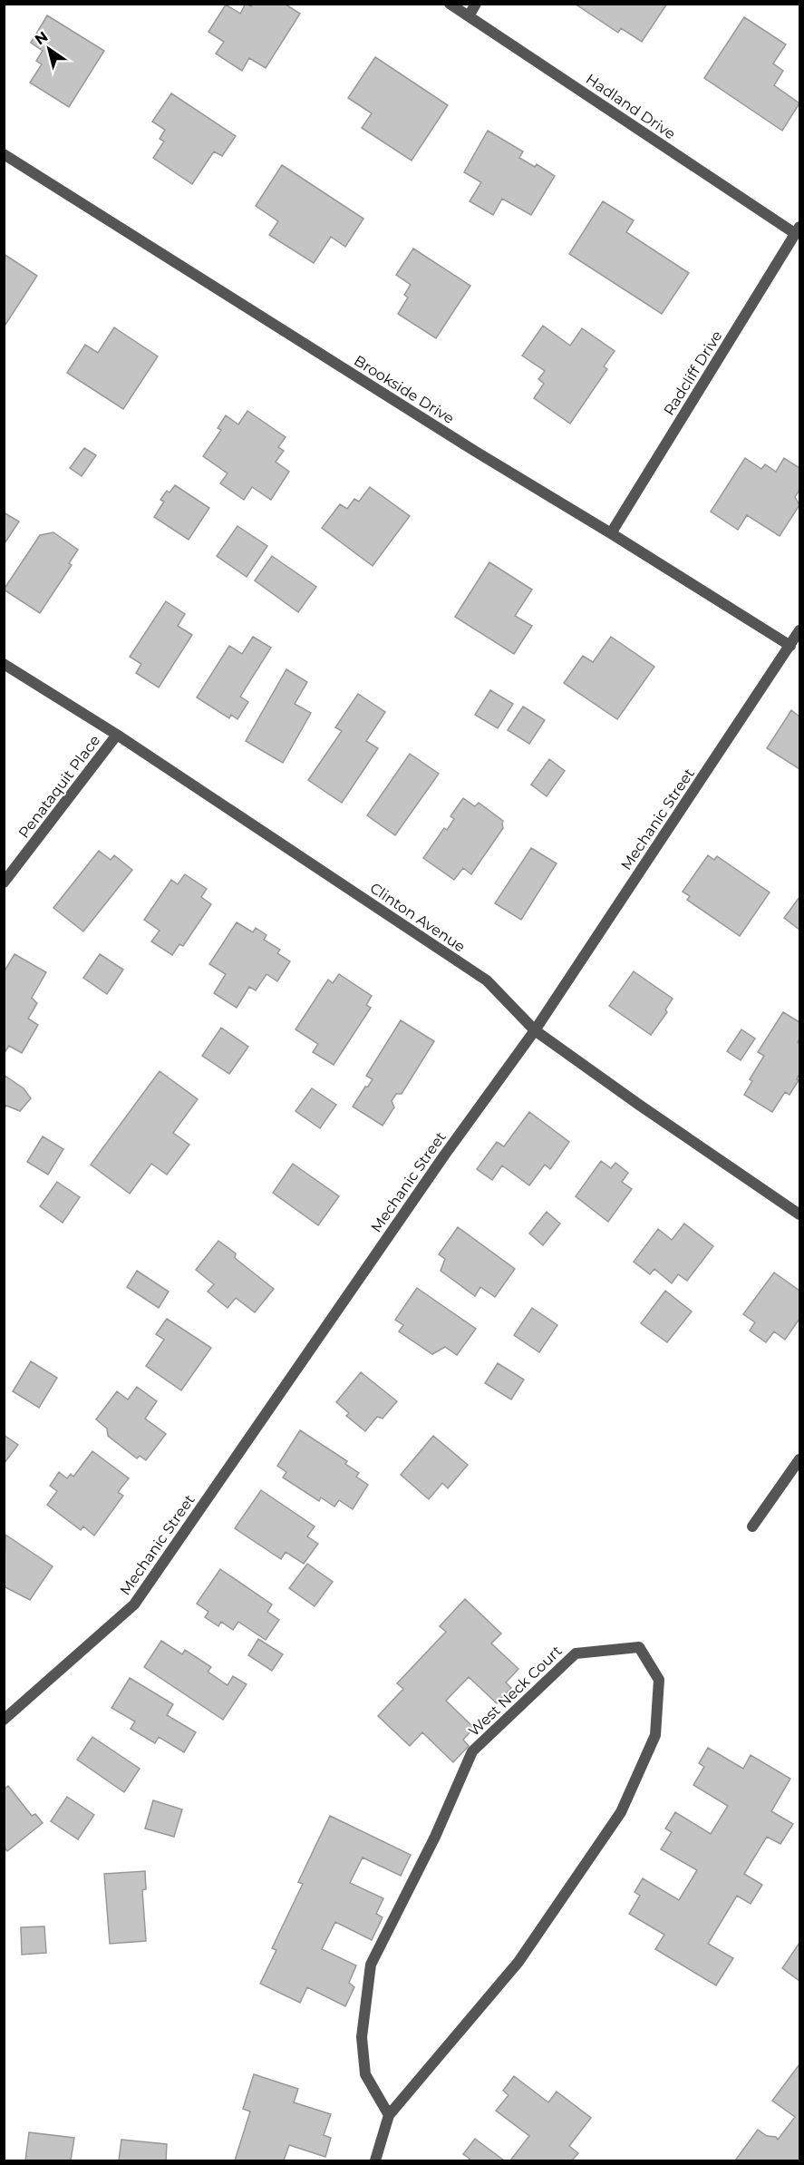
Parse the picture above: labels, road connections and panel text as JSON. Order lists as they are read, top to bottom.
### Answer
{
  "streets": {
    "street": [
      "Hadland Drive",
      "Radcliff Drive",
      "Brookside Drive",
      "Penataquit Place",
      "Mechanic Street",
      "Clinton Avenue",
      "West Neck Court"
    ]
  },
  "crossings": [
    ["Hadland Drive", "Radcliff Drive"],
    ["Radcliff Drive", "Brookside Drive"],
    ["Brookside Drive", "Mechanic Street"],
    ["Penataquit Place", "Clinton Avenue"],
    ["Mechanic Street", "Clinton Avenue"]
  ],
  "north": "top left"
}
